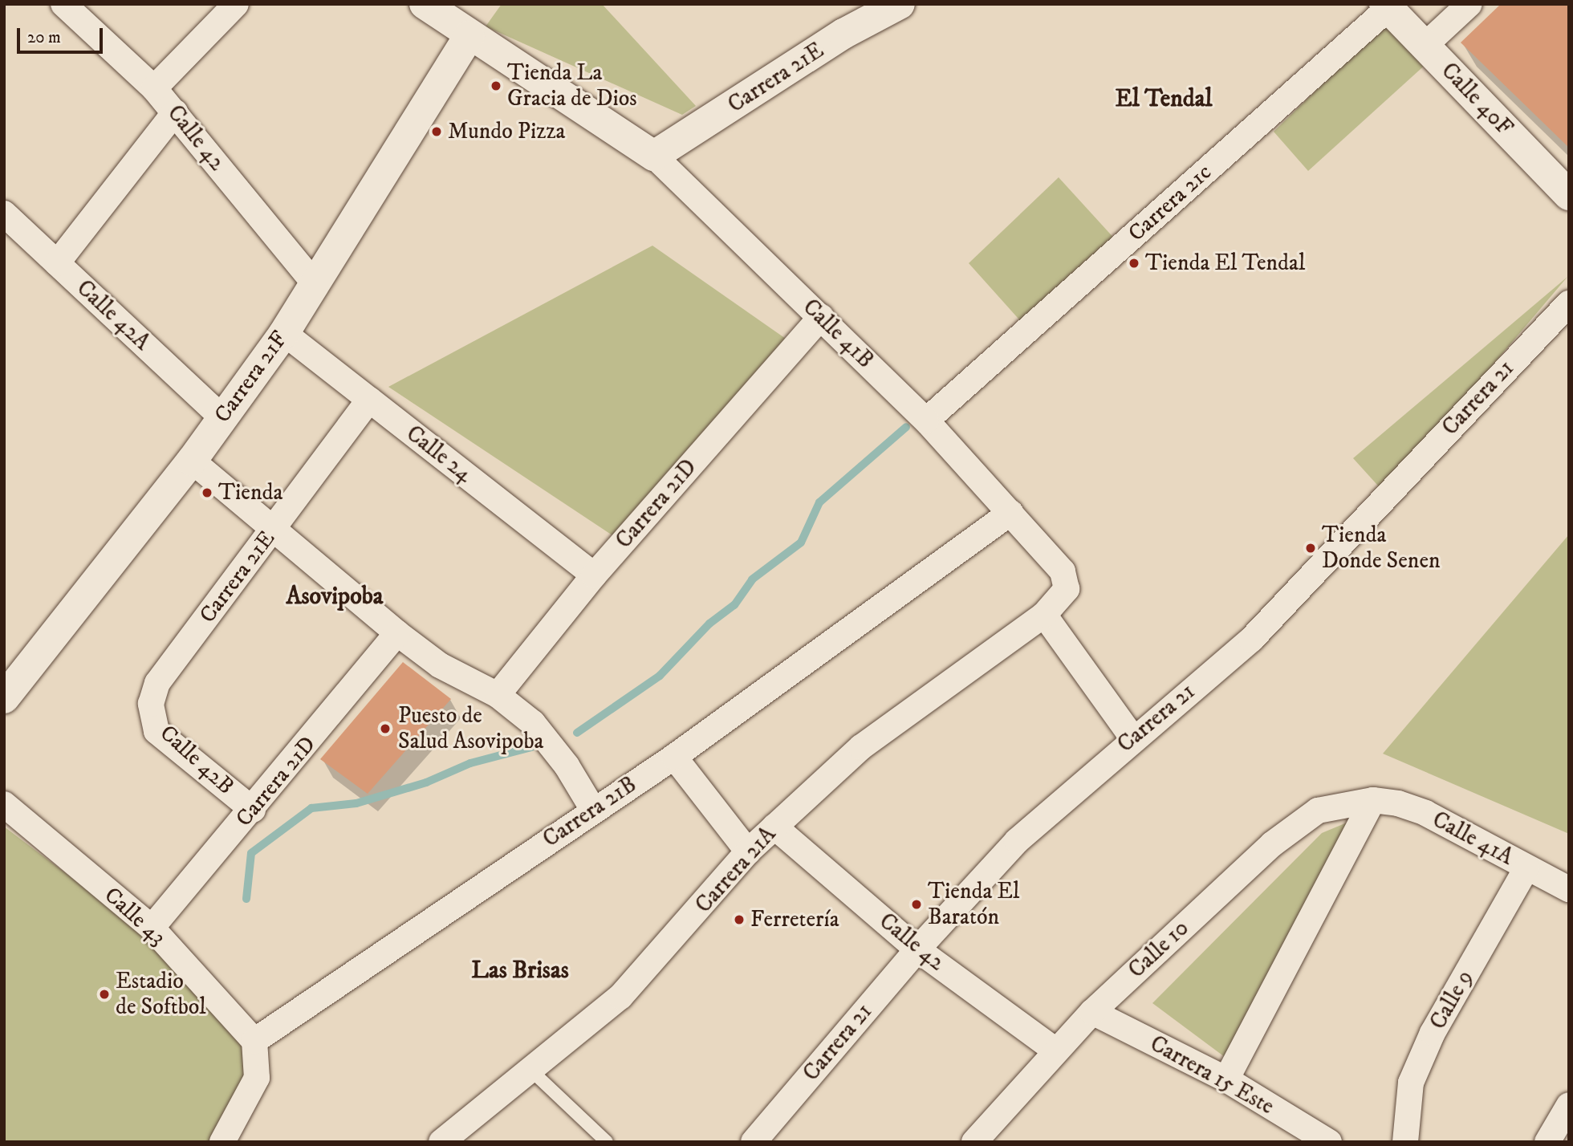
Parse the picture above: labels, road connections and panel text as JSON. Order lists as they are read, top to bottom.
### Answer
{
  "streets": {
    "street": [
      "Carrera 21E",
      "Calle 40F",
      "Calle 42",
      "Carrera 21c",
      "Calle 42A",
      "Calle 41B",
      "Carrera 21F",
      "Carrera 21",
      "Calle 24",
      "Carrera 21D",
      "Calle 42B",
      "Carrera 21B",
      "Calle 41A",
      "Carrera 21A",
      "Calle 43",
      "Calle 10",
      "Calle 9",
      "Carrera 15 Este"
    ]
  },
  "crossings": [
    ["Carrera 21E", "Calle 41B"],
    ["Carrera 21E", "Calle 24"],
    ["Carrera 21E", "Calle 42B"],
    ["Calle 40F", "Carrera 21c"],
    ["Calle 42", "Carrera 21F"],
    ["Calle 42", "Carrera 21"],
    ["Calle 42", "Carrera 21A"],
    ["Calle 42", "Calle 10"],
    ["Carrera 21c", "Calle 41B"],
    ["Calle 42A", "Carrera 21F"],
    ["Calle 41B", "Carrera 21F"],
    ["Calle 41B", "Carrera 21D"],
    ["Calle 41B", "Carrera 21B"],
    ["Calle 41B", "Carrera 21A"],
    ["Carrera 21F", "Calle 24"],
    ["Calle 24", "Carrera 21D"],
    ["Carrera 21D", "Calle 42B"],
    ["Carrera 21D", "Calle 43"],
    ["Carrera 21B", "Calle 43"],
    ["Calle 41A", "Calle 10"],
    ["Calle 41A", "Calle 9"],
    ["Calle 10", "Carrera 15 Este"]
  ],
  "districts": ["El Tendal", "Asovipoba", "Las Brisas"],
  "places": [
    "Tienda La Gracia de Dios",
    "Mundo Pizza",
    "Tienda El Tendal",
    "Tienda",
    "Tienda Donde Senen",
    "Puesto de Salud Asovipoba",
    "Tienda El Baratón",
    "Ferretería",
    "Estadio de Softbol"
  ],
  "scale_bar": "20 m"
}
